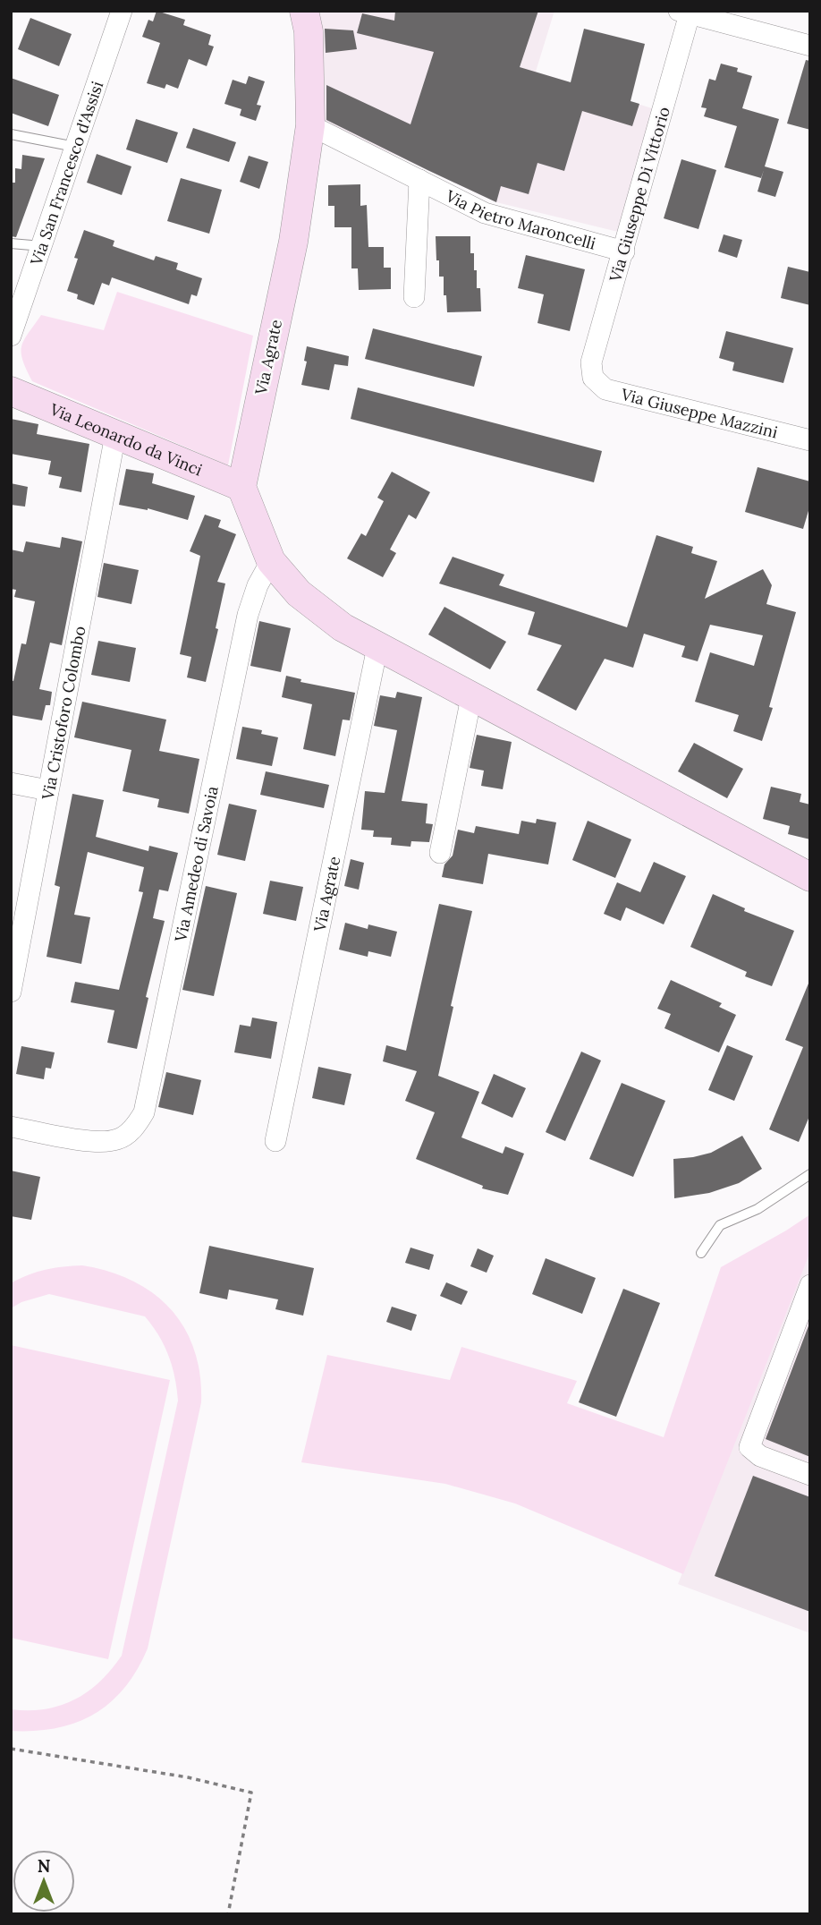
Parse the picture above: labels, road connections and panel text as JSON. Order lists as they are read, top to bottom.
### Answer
{
  "streets": {
    "street": [
      "Via San Francesco d'Assisi",
      "Via Giuseppe Di Vittorio",
      "Via Pietro Maroncelli",
      "Via Agrate",
      "Via Giuseppe Mazzini",
      "Via Leonardo da Vinci",
      "Via Cristoforo Colombo",
      "Via Amedeo di Savoia"
    ]
  },
  "crossings": [
    ["Via Giuseppe Di Vittorio", "Via Pietro Maroncelli"],
    ["Via Giuseppe Di Vittorio", "Via Giuseppe Mazzini"],
    ["Via Pietro Maroncelli", "Via Agrate"],
    ["Via Agrate", "Via Leonardo da Vinci"],
    ["Via Leonardo da Vinci", "Via Cristoforo Colombo"]
  ],
  "north": "top"
}
